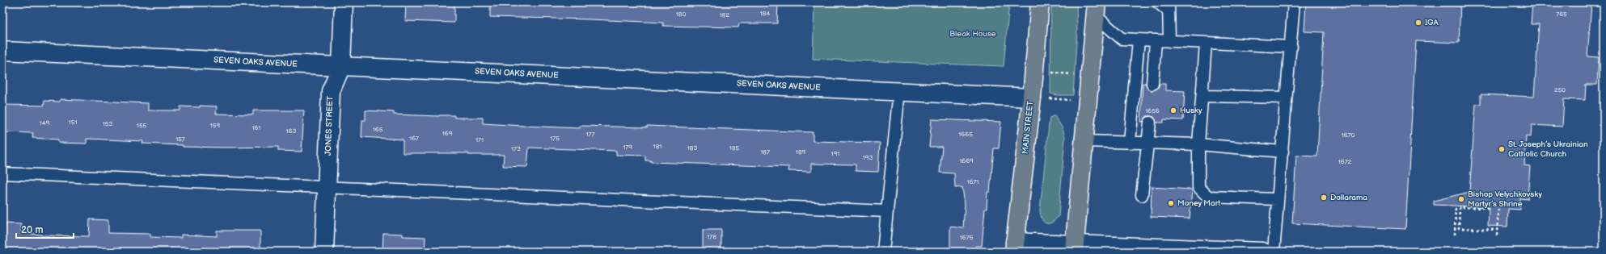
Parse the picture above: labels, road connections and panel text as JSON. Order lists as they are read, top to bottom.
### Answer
{
  "streets": {
    "main road": ["MAIN STREET"],
    "street": ["SEVEN OAKS AVENUE", "JONES STREET"]
  },
  "crossings": [
    ["SEVEN OAKS AVENUE", "JONES STREET"],
    ["SEVEN OAKS AVENUE", "MAIN STREET"]
  ],
  "parks": ["Bleak House"],
  "places": [
    "IGA",
    "Husky",
    "St. Joseph’s Ukrainian Catholic Church",
    "Dollarama",
    "Bishop Velychkovsky Martyr’s Shrine",
    "Money Mart"
  ],
  "house_numbers": [
    "184",
    "180",
    "765",
    "182",
    "250",
    "1656",
    "151",
    "149",
    "153",
    "155",
    "159",
    "161",
    "165",
    "163",
    "169",
    "177",
    "1665",
    "1670",
    "167",
    "175",
    "157",
    "171",
    "181",
    "179",
    "183",
    "185",
    "173",
    "187",
    "189",
    "191",
    "193",
    "1669",
    "1672",
    "1671",
    "178",
    "1675"
  ],
  "scale_bar": "20 m"
}
